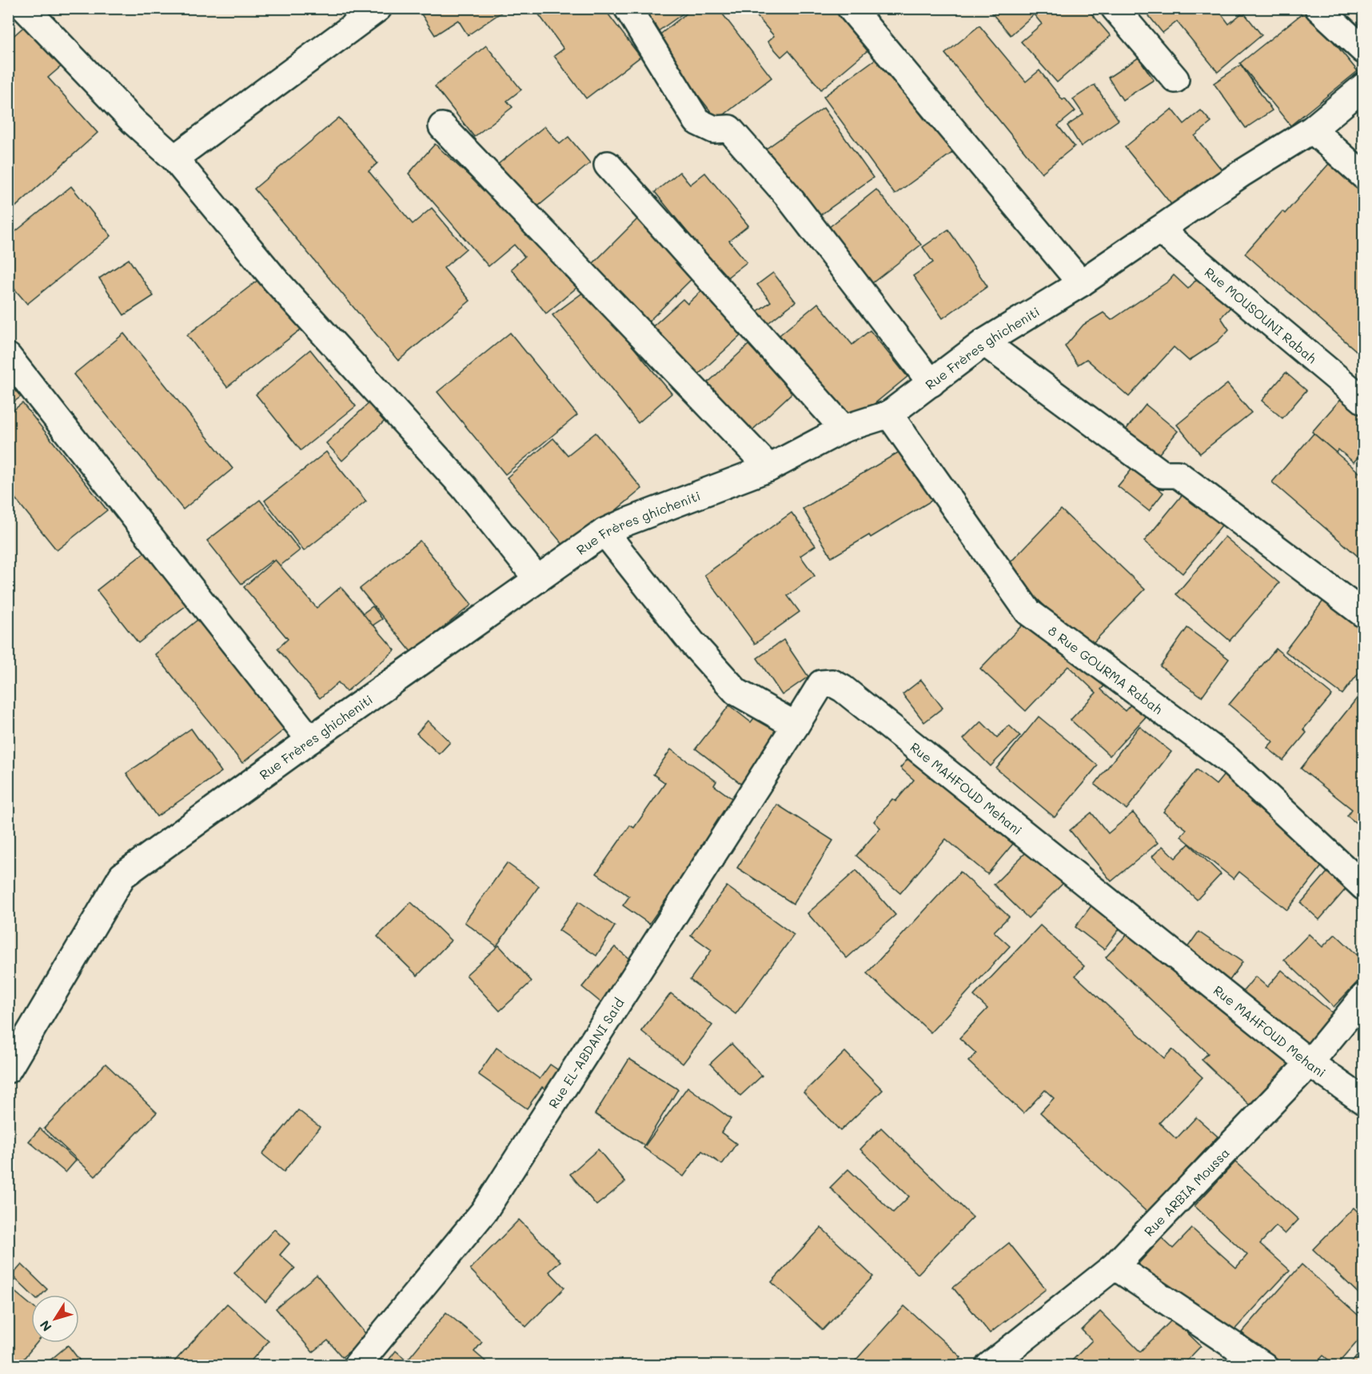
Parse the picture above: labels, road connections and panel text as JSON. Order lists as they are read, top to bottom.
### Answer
{
  "streets": {
    "street": [
      "Rue MOUSOUNI Rabah",
      "Rue Frères ghicheniti",
      "8 Rue GOURMA Rabah",
      "Rue MAHFOUD Mehani",
      "Rue EL-ABDANI Said",
      "Rue ARBIA Moussa"
    ]
  },
  "crossings": [
    ["Rue MOUSOUNI Rabah", "Rue Frères ghicheniti"],
    ["Rue Frères ghicheniti", "8 Rue GOURMA Rabah"],
    ["Rue MAHFOUD Mehani", "Rue EL-ABDANI Said"],
    ["Rue MAHFOUD Mehani", "Rue ARBIA Moussa"]
  ],
  "north": "bottom left"
}
